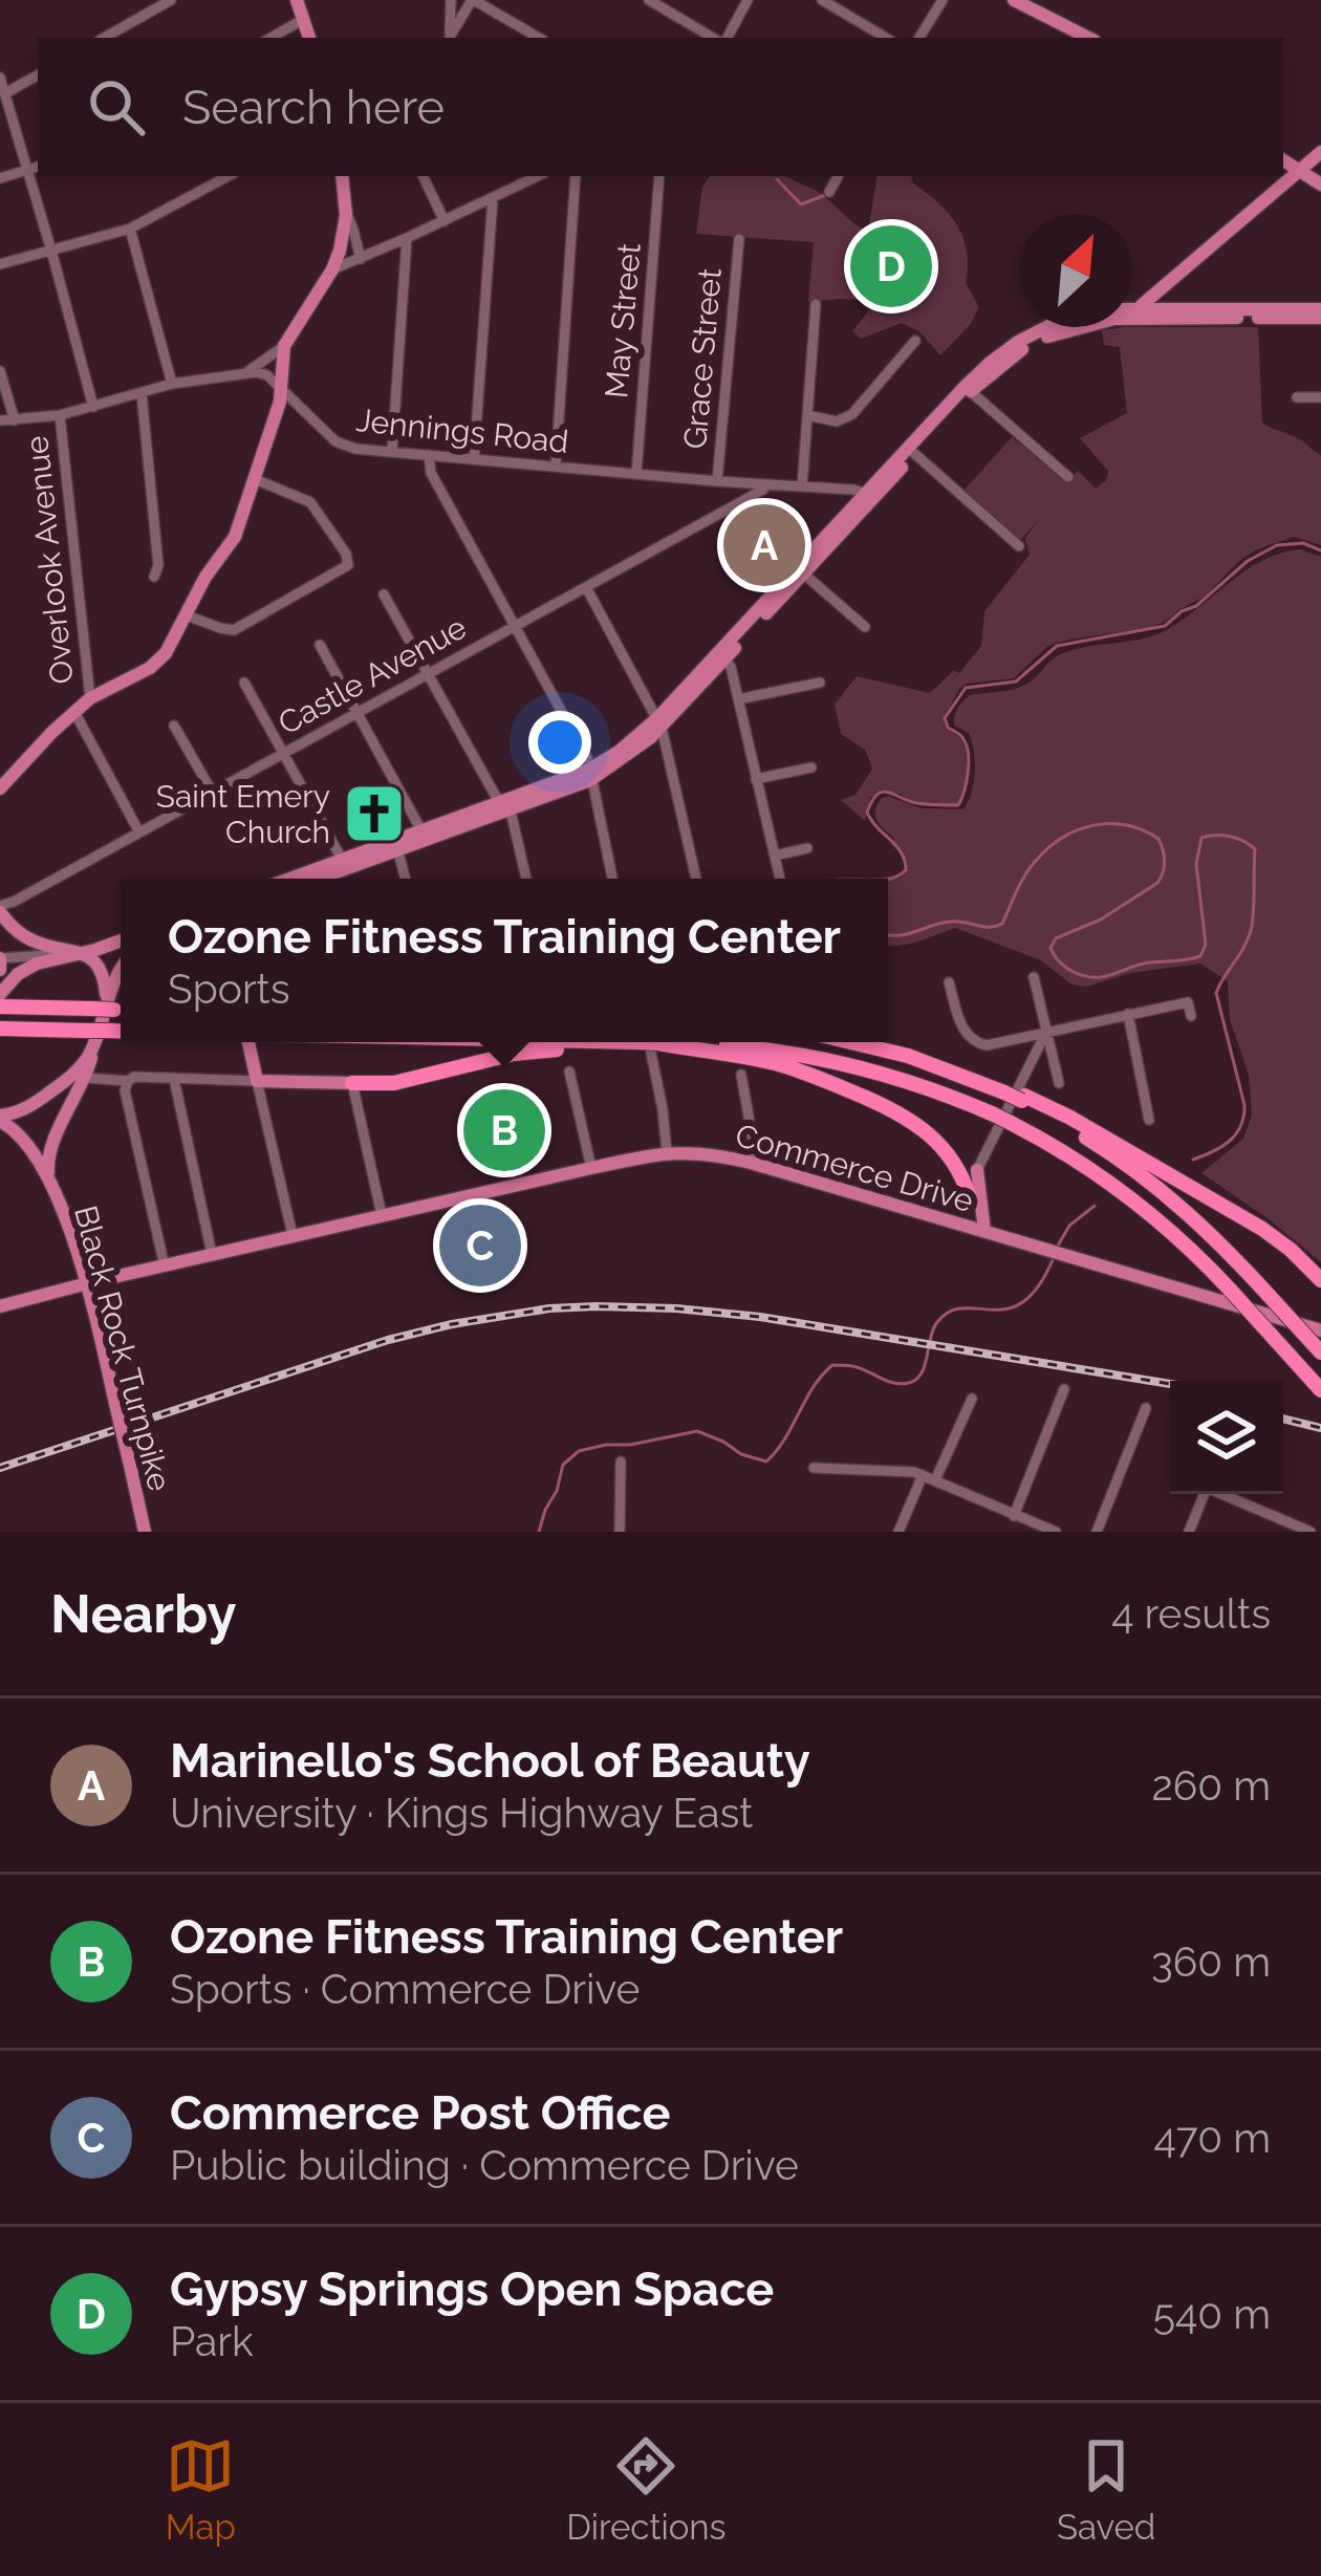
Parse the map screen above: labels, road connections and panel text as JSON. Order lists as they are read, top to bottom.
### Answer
{
  "streets": {
    "main road": ["Commerce Drive", "Black Rock Turnpike"],
    "street": [
      "May Street",
      "Grace Street",
      "Jennings Road",
      "Overlook Avenue",
      "Castle Avenue"
    ]
  },
  "crossings": [
    ["May Street", "Jennings Road"],
    ["Grace Street", "Jennings Road"],
    ["Jennings Road", "Castle Avenue"],
    ["Commerce Drive", "Black Rock Turnpike"]
  ],
  "places": {
    "church": ["Saint Emery Church"]
  },
  "north": "top right",
  "page": {
    "search": "Search here",
    "pins": [
      "D",
      "A",
      "B",
      "C"
    ],
    "popup": ["Ozone Fitness Training Center", "Sports"],
    "heading": ["Nearby", "4 results"],
    "list": [
      {
        "mark": "A",
        "name": "Marinello's School of Beauty",
        "note": "University · Kings Highway East",
        "value": "260 m"
      },
      {
        "mark": "B",
        "name": "Ozone Fitness Training Center",
        "note": "Sports · Commerce Drive",
        "value": "360 m"
      },
      {
        "mark": "C",
        "name": "Commerce Post Office",
        "note": "Public building · Commerce Drive",
        "value": "470 m"
      },
      {
        "mark": "D",
        "name": "Gypsy Springs Open Space",
        "note": "Park",
        "value": "540 m"
      }
    ],
    "nav": ["Map", "Directions", "Saved"]
  }
}
